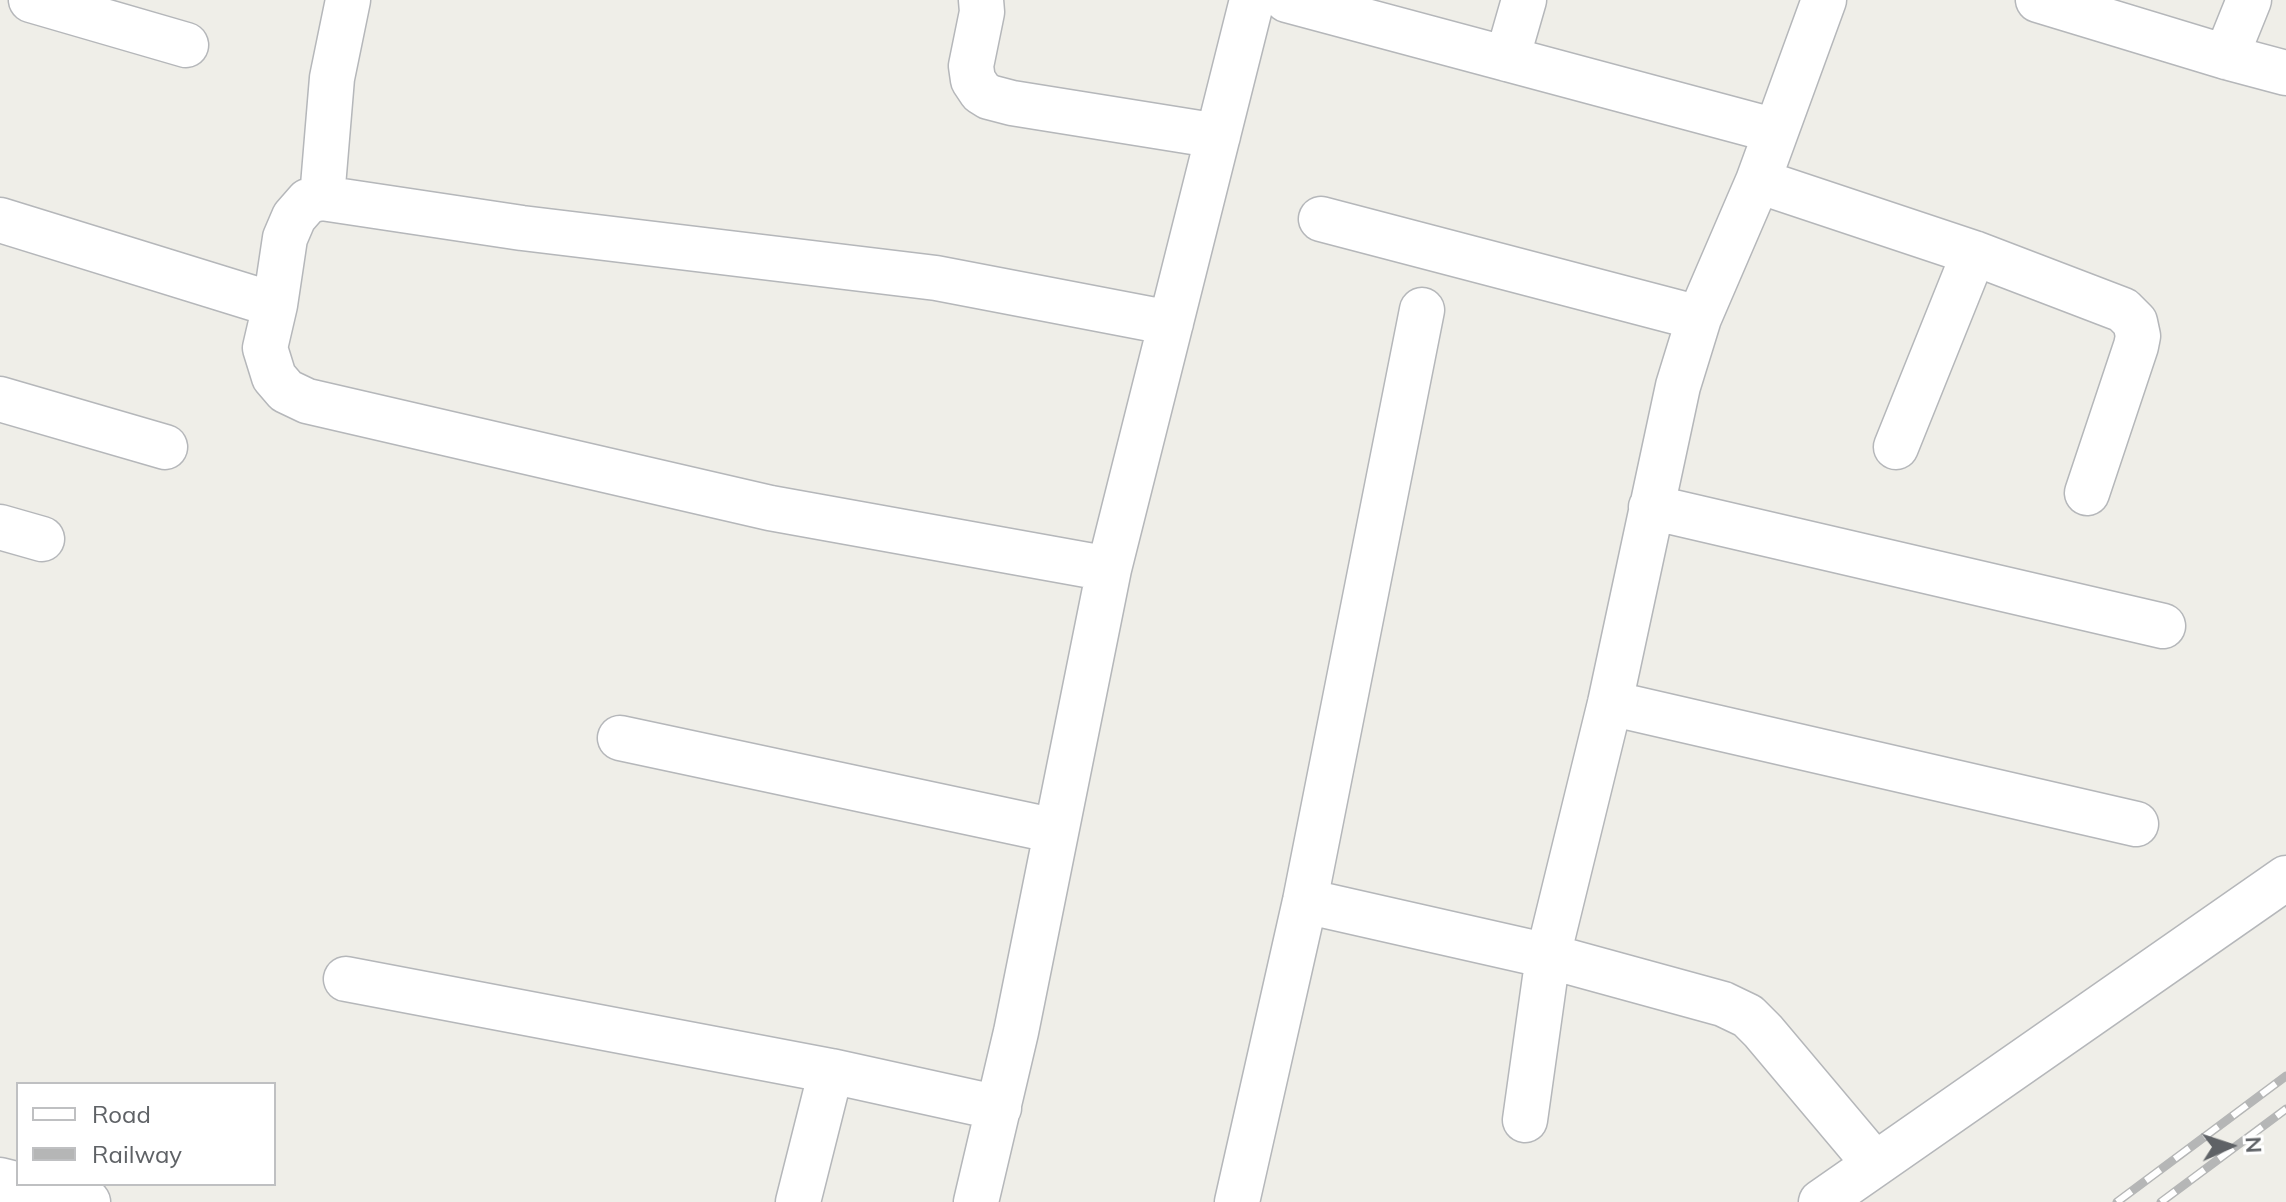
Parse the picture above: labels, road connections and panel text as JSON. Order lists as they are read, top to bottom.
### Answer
{
  "legend": ["Road", "Railway"],
  "north": "right"
}
